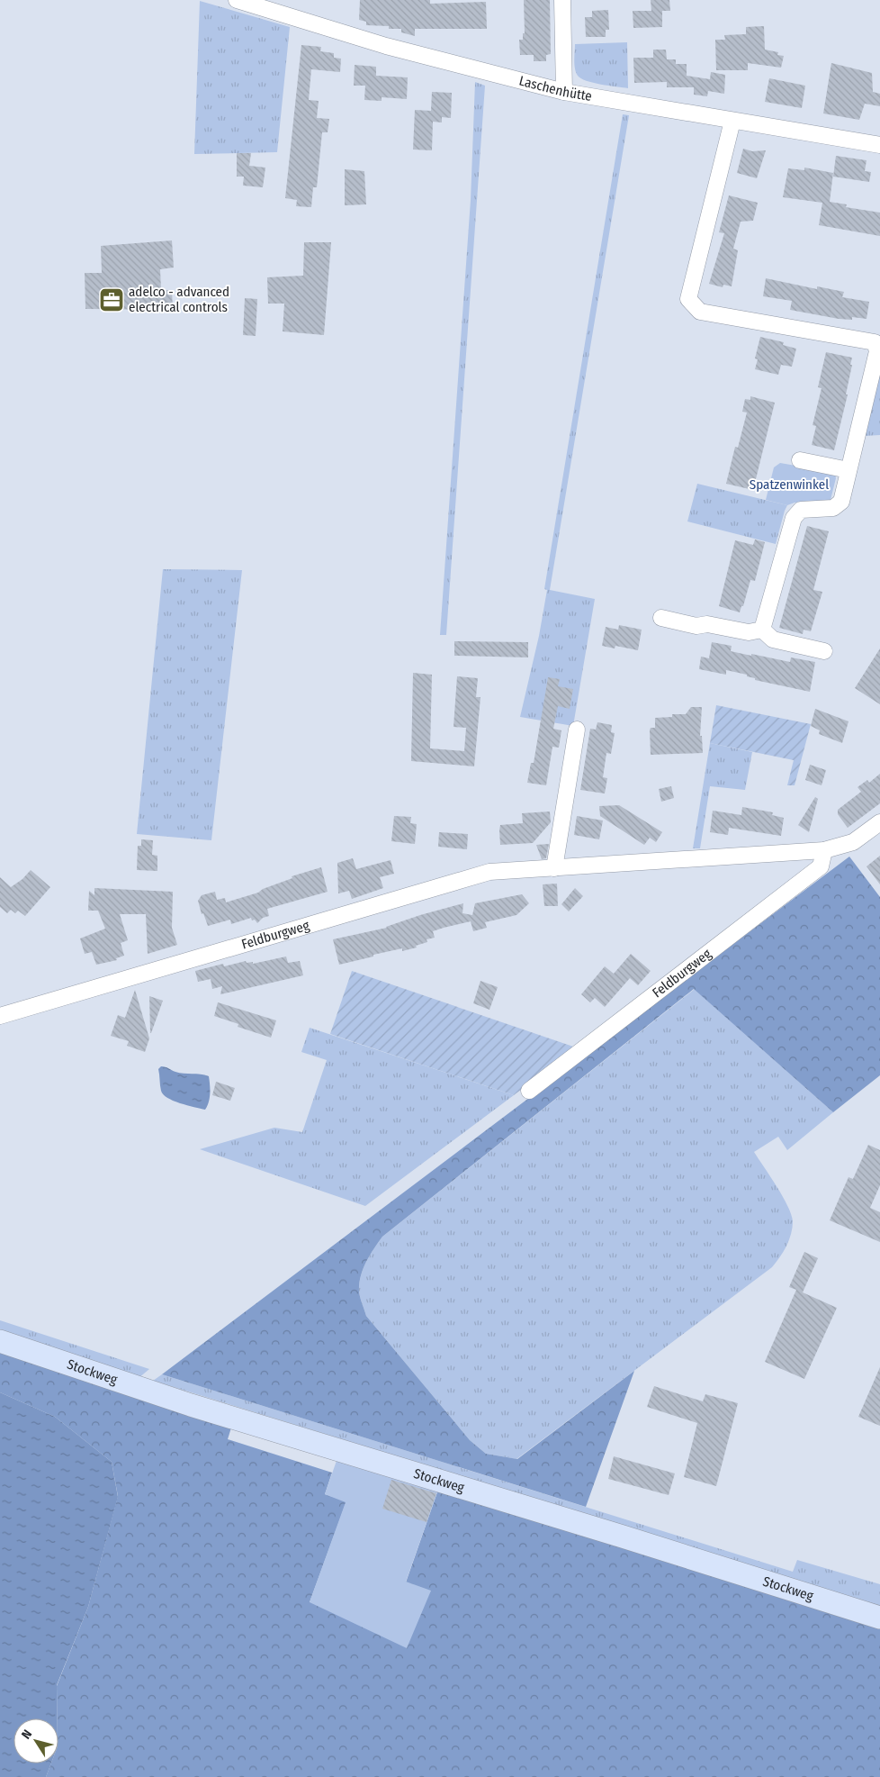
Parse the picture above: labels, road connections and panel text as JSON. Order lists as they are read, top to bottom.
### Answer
{
  "streets": {
    "street": ["Laschenhütte", "Feldburgweg", "Stockweg"]
  },
  "parks": ["Spatzenwinkel"],
  "places": {
    "office": ["adelco - advanced electrical controls"]
  },
  "north": "top left"
}
